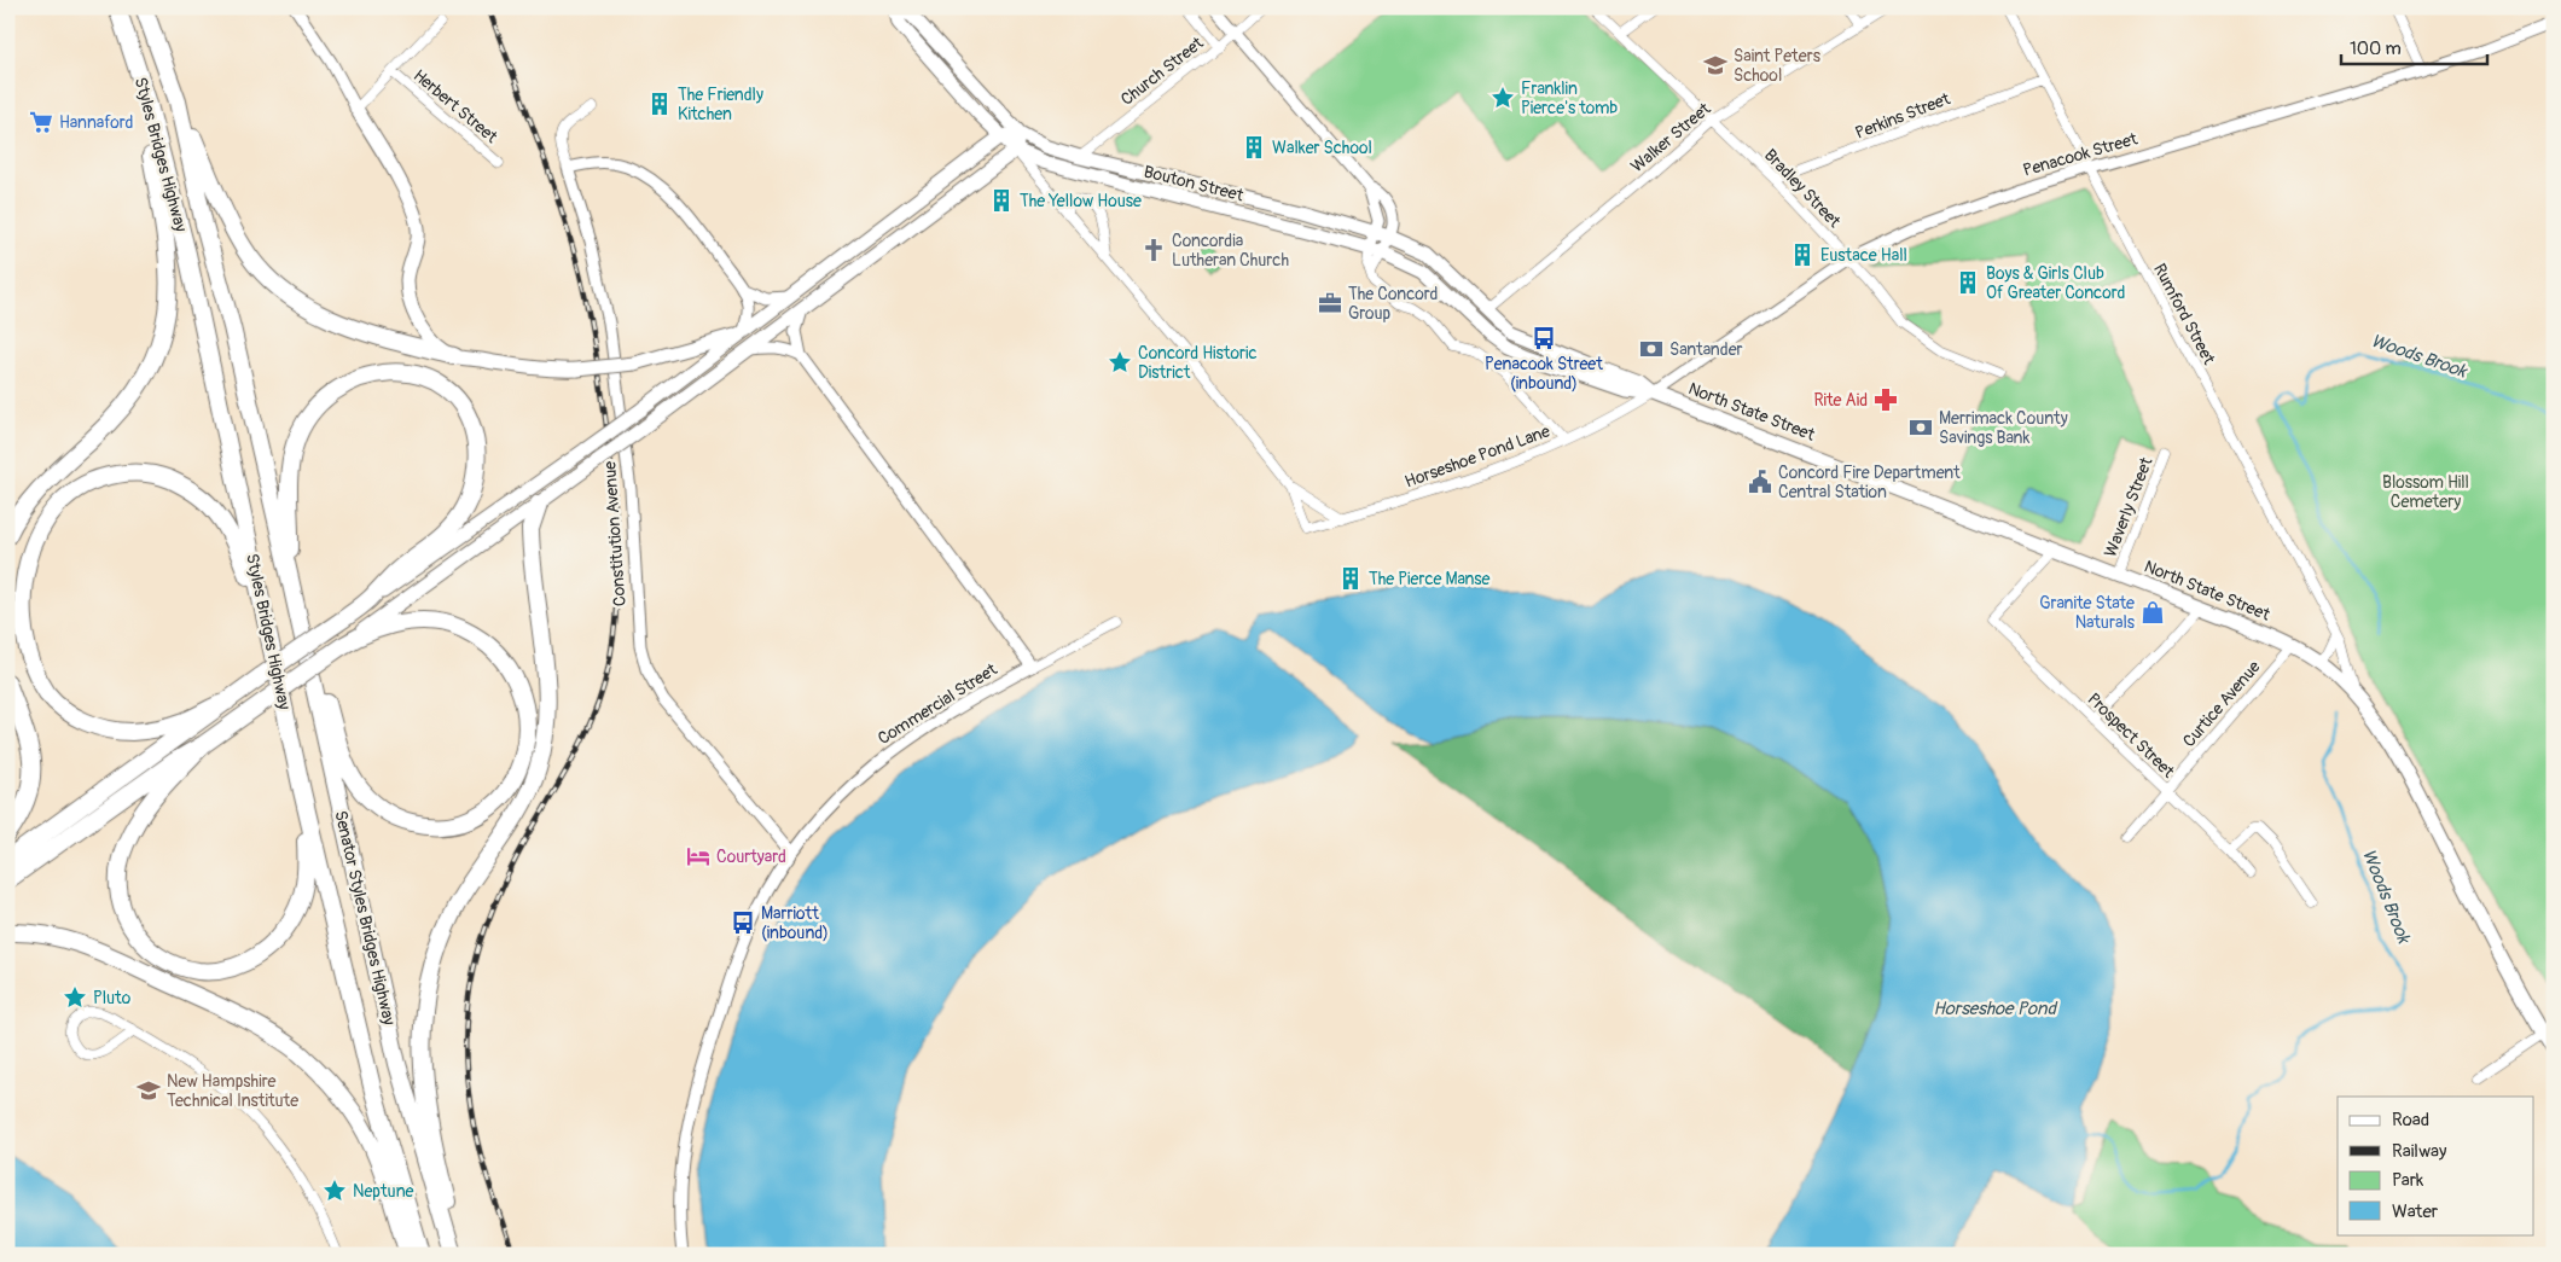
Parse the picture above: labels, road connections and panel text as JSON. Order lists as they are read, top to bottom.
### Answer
{
  "streets": {
    "highway": ["Styles Bridges Highway", "Senator Styles Bridges Highway"],
    "main road": ["Bouton Street", "North State Street"],
    "street": [
      "Church Street",
      "Herbert Street",
      "Perkins Street",
      "Walker Street",
      "Penacook Street",
      "Bradley Street",
      "Rumford Street",
      "Horseshoe Pond Lane",
      "Waverly Street",
      "Constitution Avenue",
      "Commercial Street",
      "Curtice Avenue",
      "Prospect Street"
    ]
  },
  "crossings": [
    ["Church Street", "Bouton Street"],
    ["Perkins Street", "Bradley Street"],
    ["Perkins Street", "Rumford Street"],
    ["Walker Street", "Bradley Street"],
    ["Walker Street", "North State Street"],
    ["Styles Bridges Highway", "Senator Styles Bridges Highway"],
    ["Penacook Street", "Bradley Street"],
    ["Penacook Street", "Rumford Street"],
    ["Penacook Street", "North State Street"],
    ["Penacook Street", "Horseshoe Pond Lane"],
    ["Bouton Street", "North State Street"],
    ["Rumford Street", "North State Street"],
    ["North State Street", "Horseshoe Pond Lane"],
    ["North State Street", "Waverly Street"],
    ["North State Street", "Curtice Avenue"],
    ["North State Street", "Prospect Street"],
    ["Constitution Avenue", "Commercial Street"],
    ["Curtice Avenue", "Prospect Street"]
  ],
  "water": ["Woods Brook", "Horseshoe Pond"],
  "parks": ["Blossom Hill Cemetery"],
  "places": {
    "school or university": ["Saint Peters School", "New Hampshire Technical Institute"],
    "place": [
      "Franklin Pierce's tomb",
      "Concord Historic District",
      "Pluto",
      "Neptune"
    ],
    "building": [
      "The Friendly Kitchen",
      "Walker School",
      "The Yellow House",
      "Eustace Hall",
      "Boys & Girls Club Of Greater Concord",
      "The Pierce Manse"
    ],
    "supermarket": ["Hannaford"],
    "church": ["Concordia Lutheran Church"],
    "office": ["The Concord Group"],
    "bus stop": ["Penacook Street (inbound)", "Marriott (inbound)"],
    "bank": ["Santander", "Merrimack County Savings Bank"],
    "pharmacy": ["Rite Aid"],
    "public building": ["Concord Fire Department Central Station"],
    "shop": ["Granite State Naturals"],
    "hotel": ["Courtyard"]
  },
  "legend": [
    "Road",
    "Railway",
    "Park",
    "Water"
  ],
  "scale_bar": "100 m"
}
